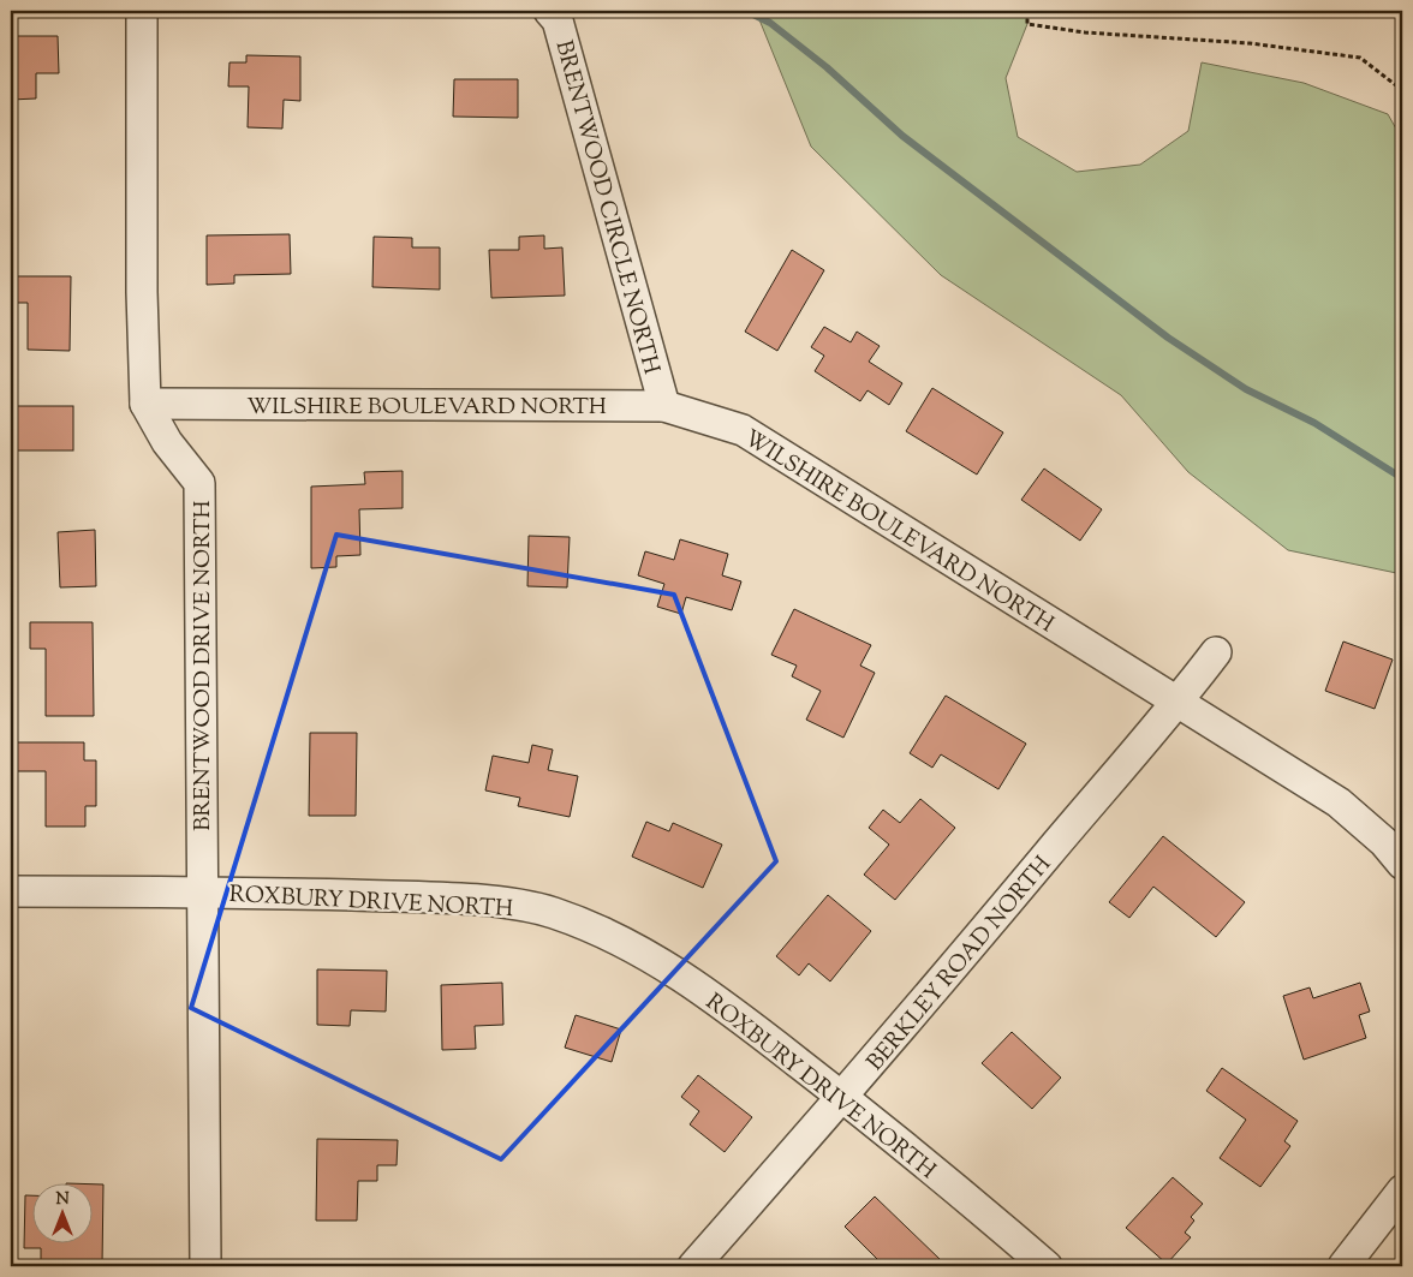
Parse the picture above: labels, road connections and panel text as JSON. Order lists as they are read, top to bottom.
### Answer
{
  "streets": {
    "street": [
      "BRENTWOOD CIRCLE NORTH",
      "WILSHIRE BOULEVARD NORTH",
      "BRENTWOOD DRIVE NORTH",
      "ROXBURY DRIVE NORTH",
      "BERKLEY ROAD NORTH"
    ]
  },
  "crossings": [
    ["BRENTWOOD CIRCLE NORTH", "WILSHIRE BOULEVARD NORTH"],
    ["WILSHIRE BOULEVARD NORTH", "BRENTWOOD DRIVE NORTH"],
    ["WILSHIRE BOULEVARD NORTH", "BERKLEY ROAD NORTH"],
    ["BRENTWOOD DRIVE NORTH", "ROXBURY DRIVE NORTH"],
    ["ROXBURY DRIVE NORTH", "BERKLEY ROAD NORTH"]
  ],
  "north": "top"
}
